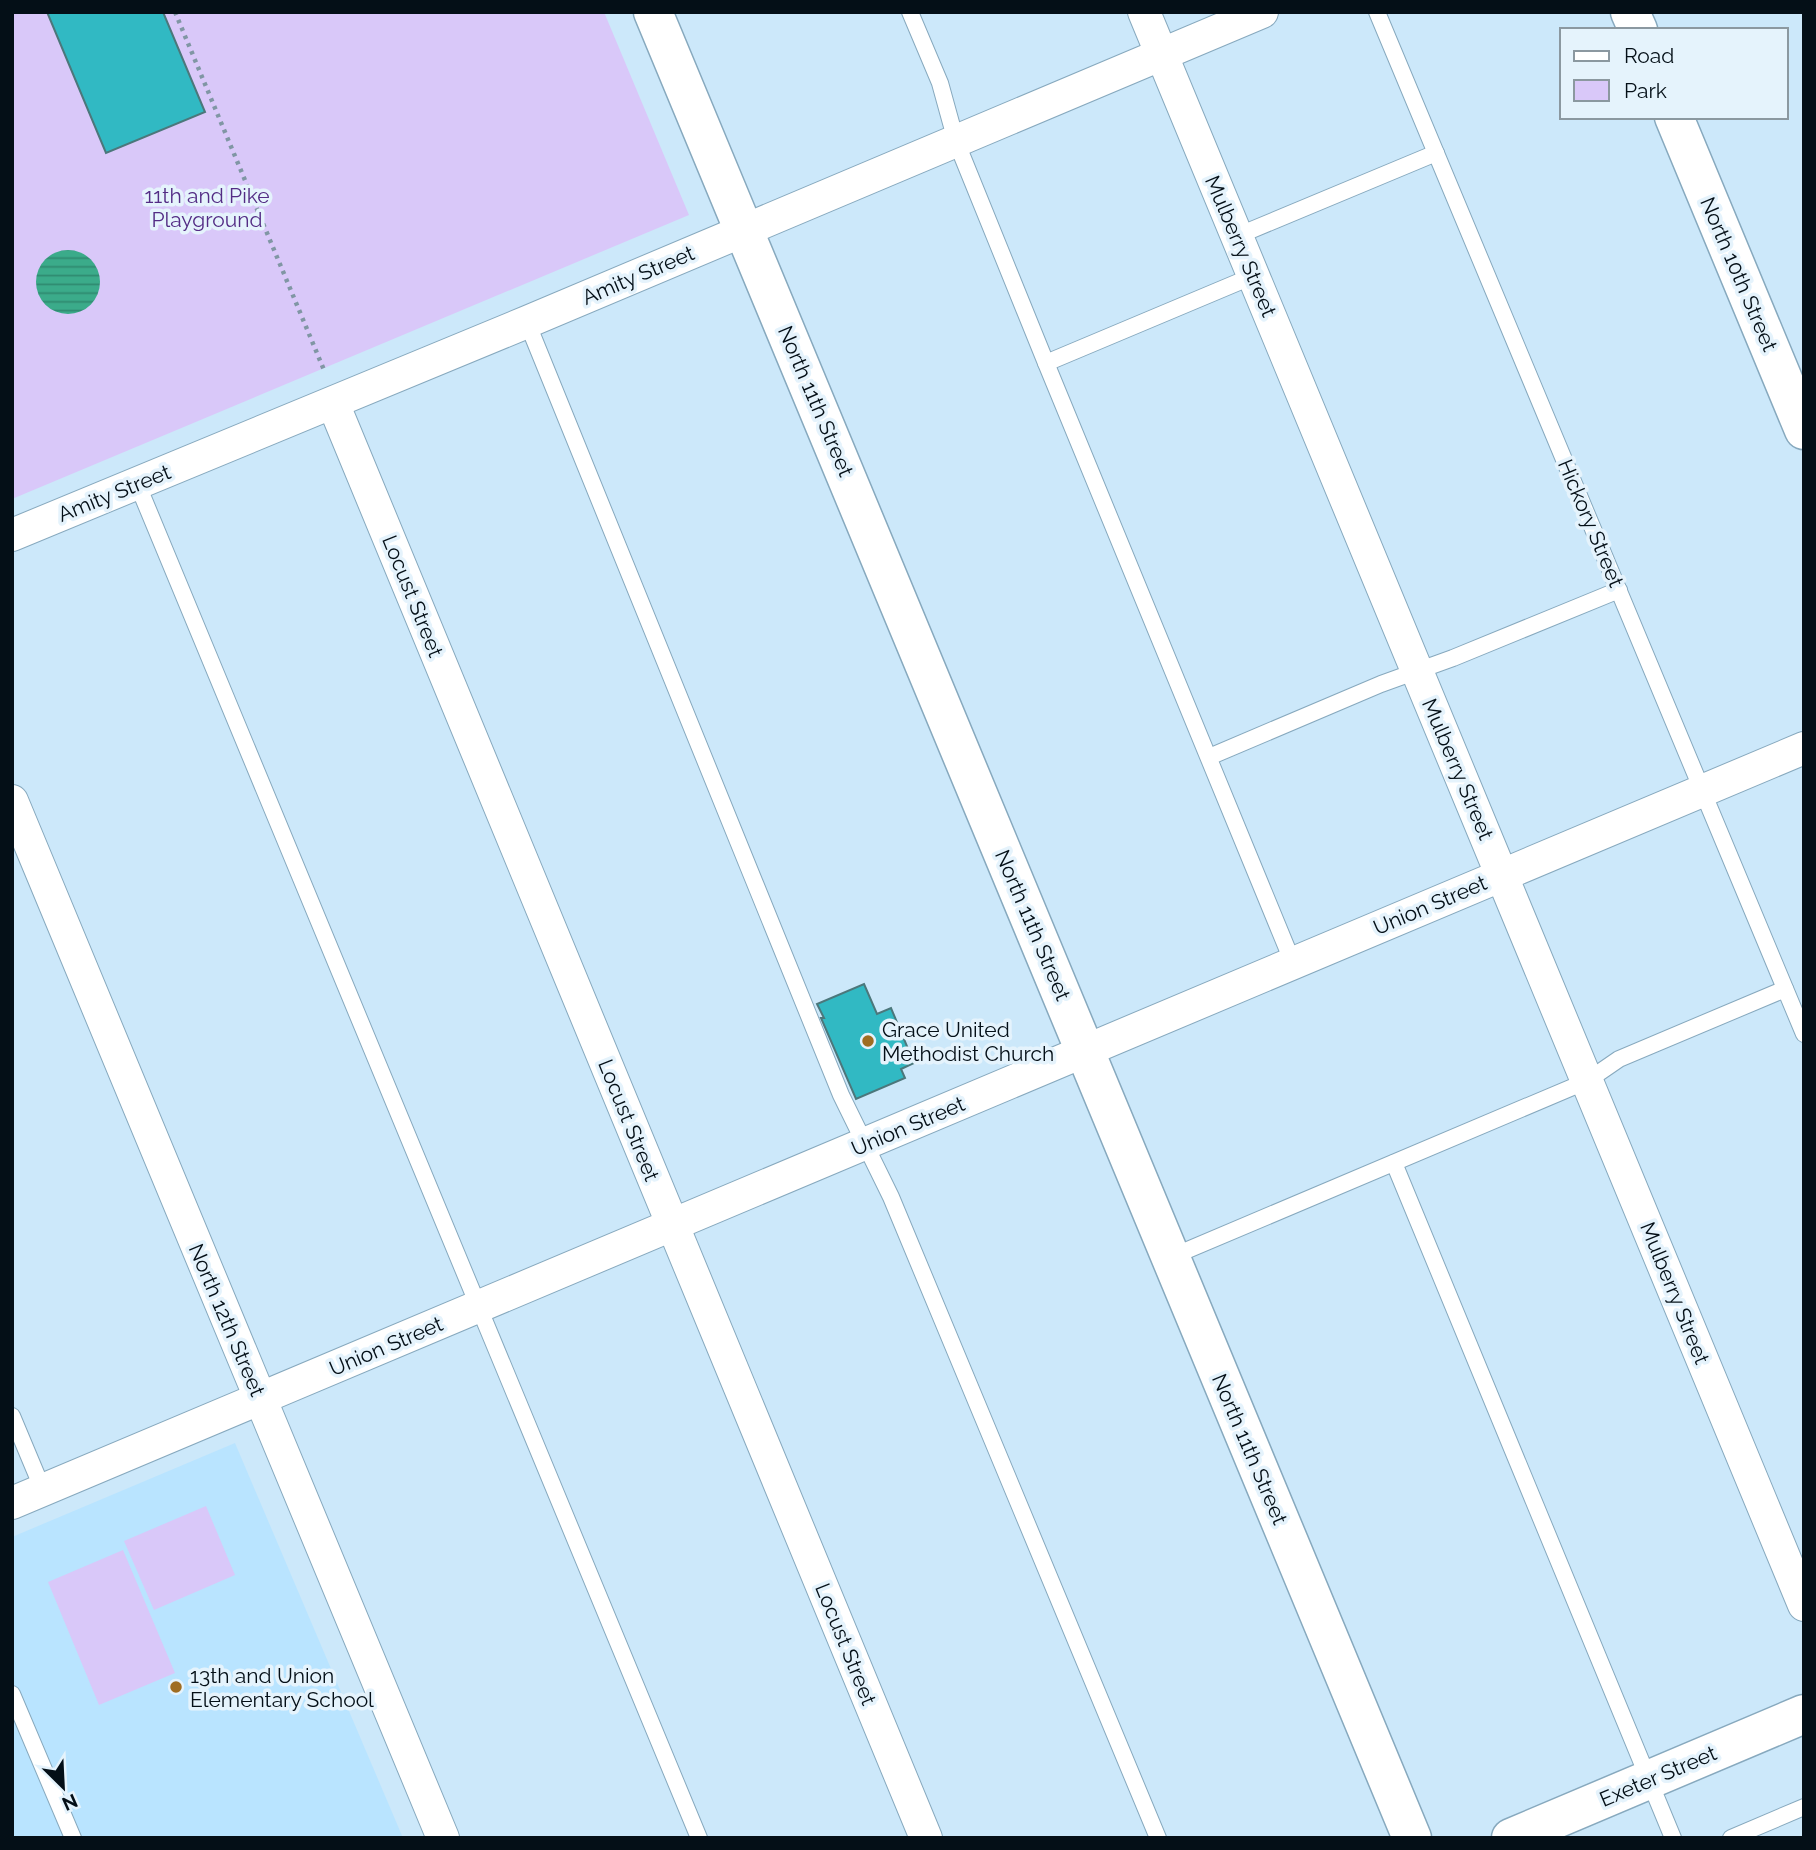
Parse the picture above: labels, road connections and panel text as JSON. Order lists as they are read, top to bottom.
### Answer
{
  "streets": {
    "street": [
      "Mulberry Street",
      "North 10th Street",
      "Amity Street",
      "North 11th Street",
      "Locust Street",
      "Union Street",
      "North 12th Street",
      "Exeter Street"
    ],
    "lane": ["Hickory Street"]
  },
  "crossings": [
    ["Mulberry Street", "Amity Street"],
    ["Mulberry Street", "Union Street"],
    ["Amity Street", "North 11th Street"],
    ["Amity Street", "Locust Street"],
    ["North 11th Street", "Union Street"],
    ["Hickory Street", "Union Street"],
    ["Locust Street", "Union Street"],
    ["Union Street", "North 12th Street"]
  ],
  "parks": ["11th and Pike Playground"],
  "places": ["Grace United Methodist Church", "13th and Union Elementary School"],
  "legend": ["Road", "Park"],
  "north": "bottom right"
}
